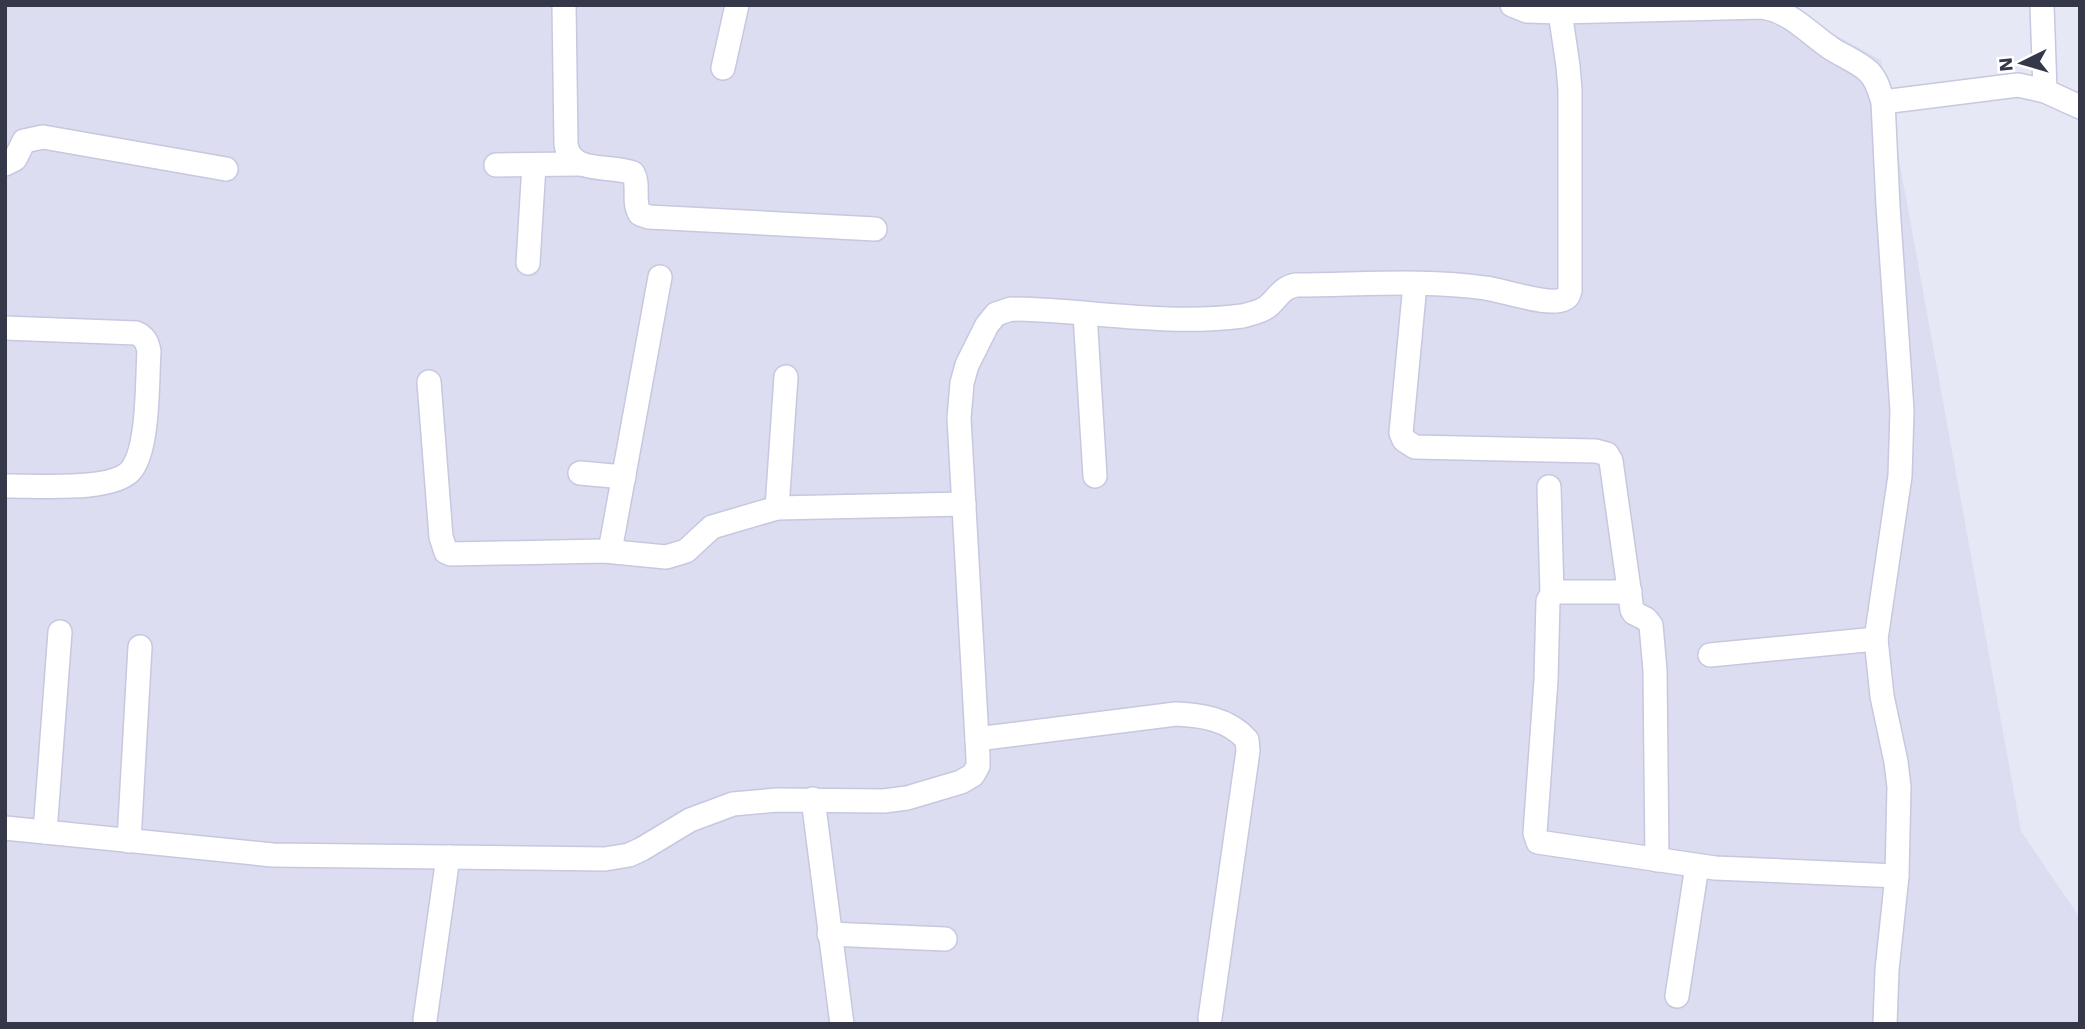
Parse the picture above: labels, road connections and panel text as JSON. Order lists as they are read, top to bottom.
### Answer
{
  "north": "left"
}
